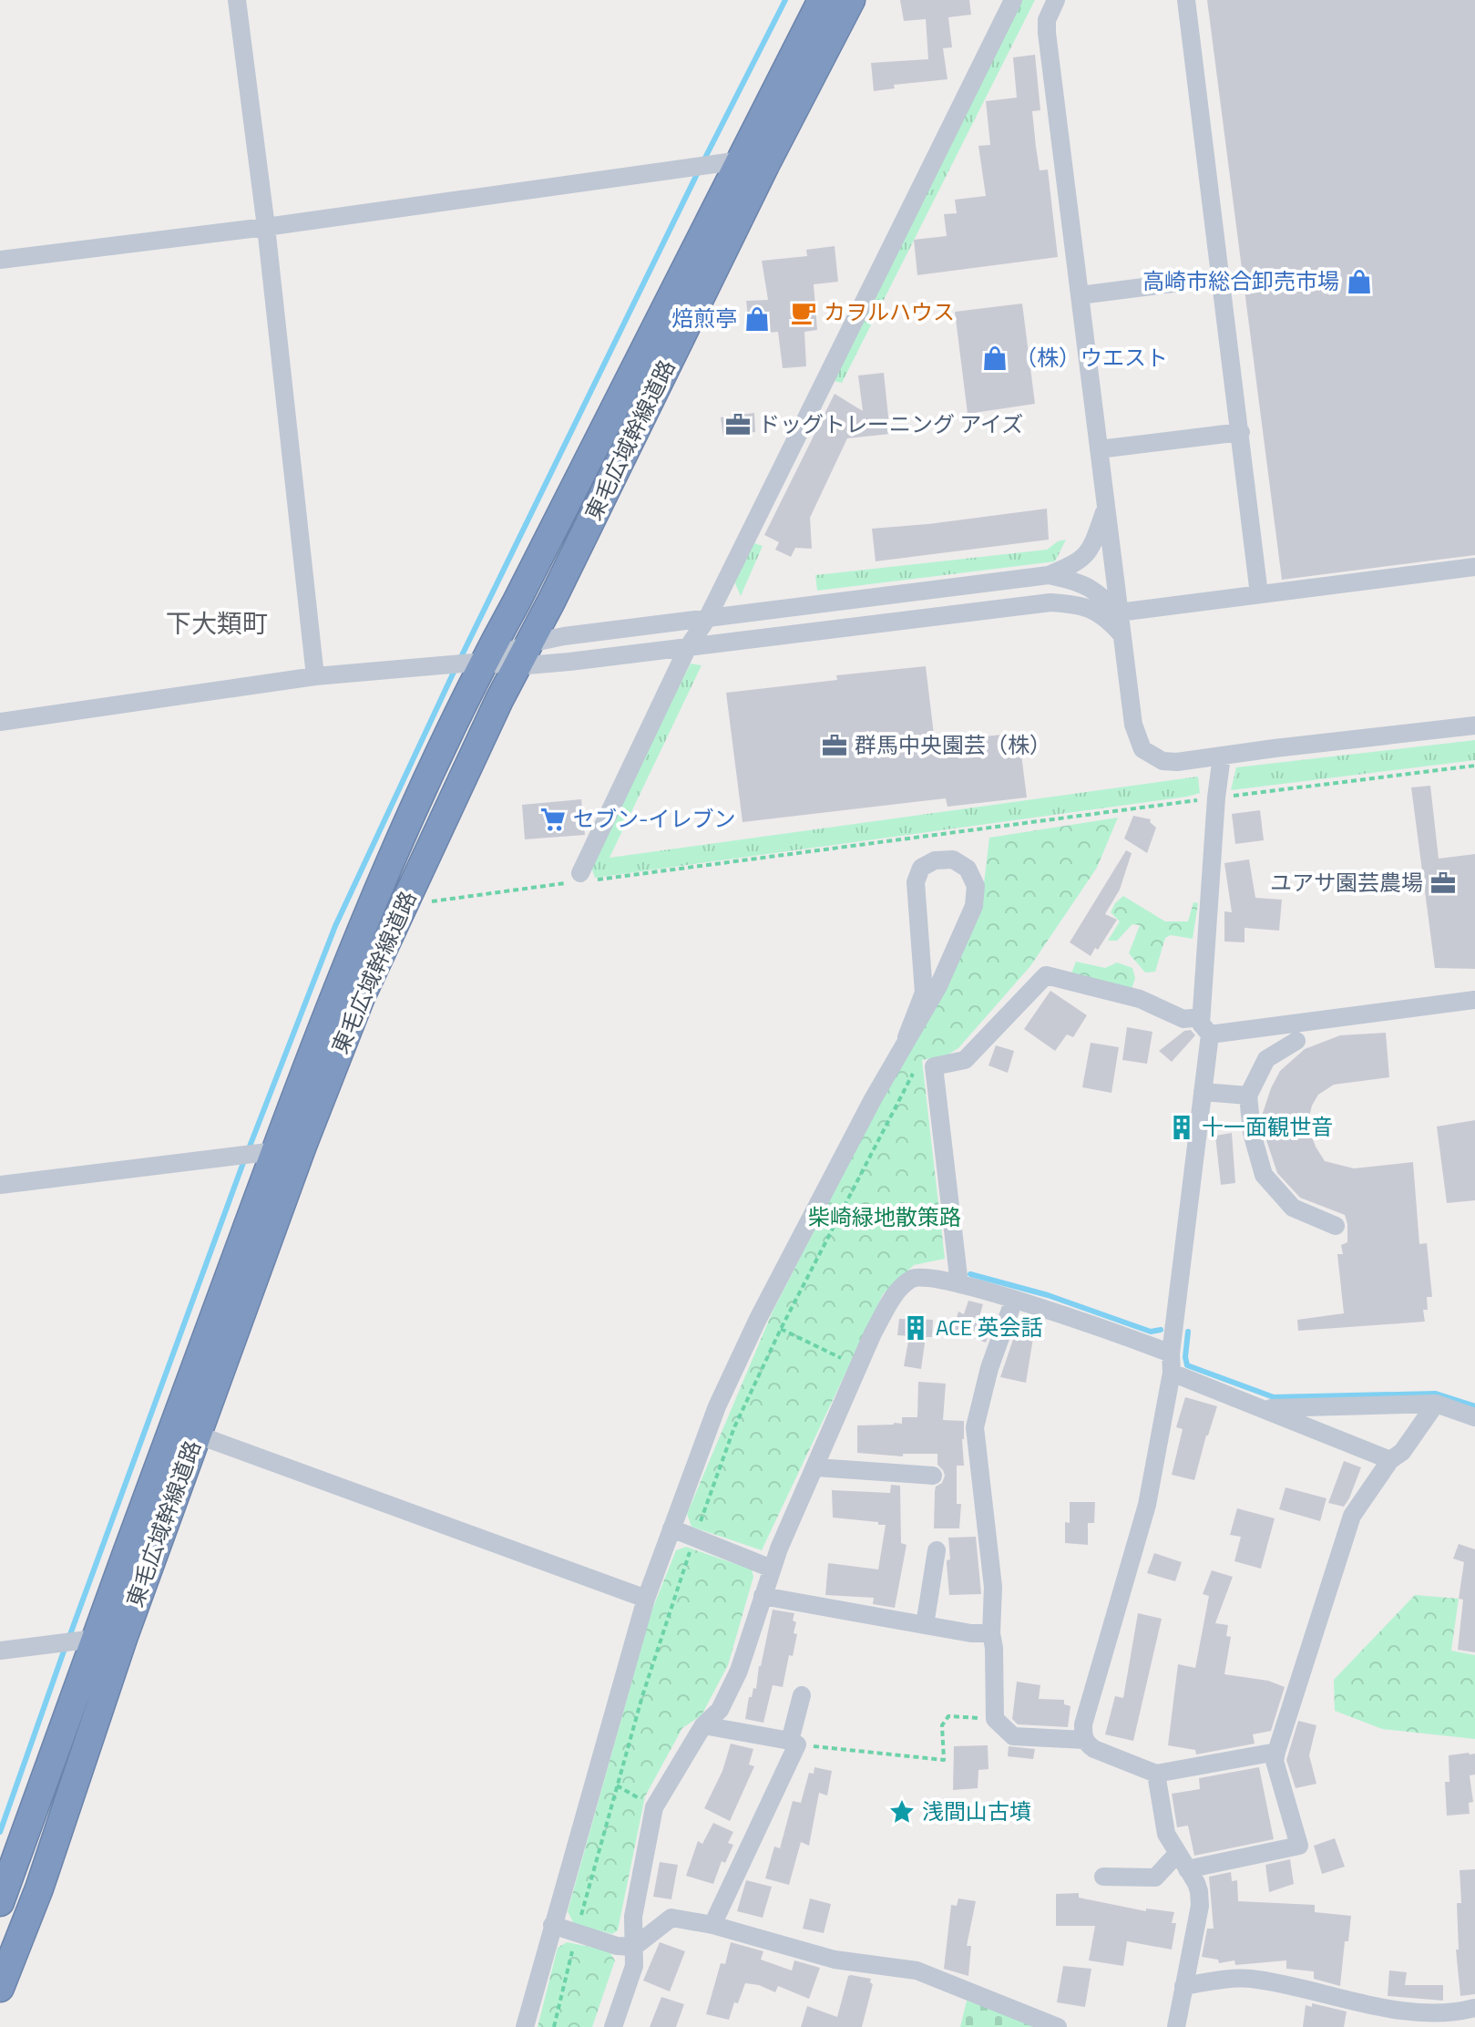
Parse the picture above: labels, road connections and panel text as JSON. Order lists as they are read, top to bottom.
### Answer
{
  "streets": {
    "highway": ["東毛広域幹線道路"]
  },
  "districts": ["下大類町"],
  "parks": ["柴崎緑地散策路"],
  "places": {
    "shop": ["高崎市総合卸売市場", "焙煎亭", "（株）ウエスト"],
    "cafe": ["カヲルハウス"],
    "office": ["ドッグトレーニング アイズ", "群馬中央園芸（株）", "ユアサ園芸農場"],
    "supermarket": ["セブン-イレブン"],
    "building": ["十一面観世音", "ACE 英会話"],
    "place": ["浅間山古墳"]
  }
}
